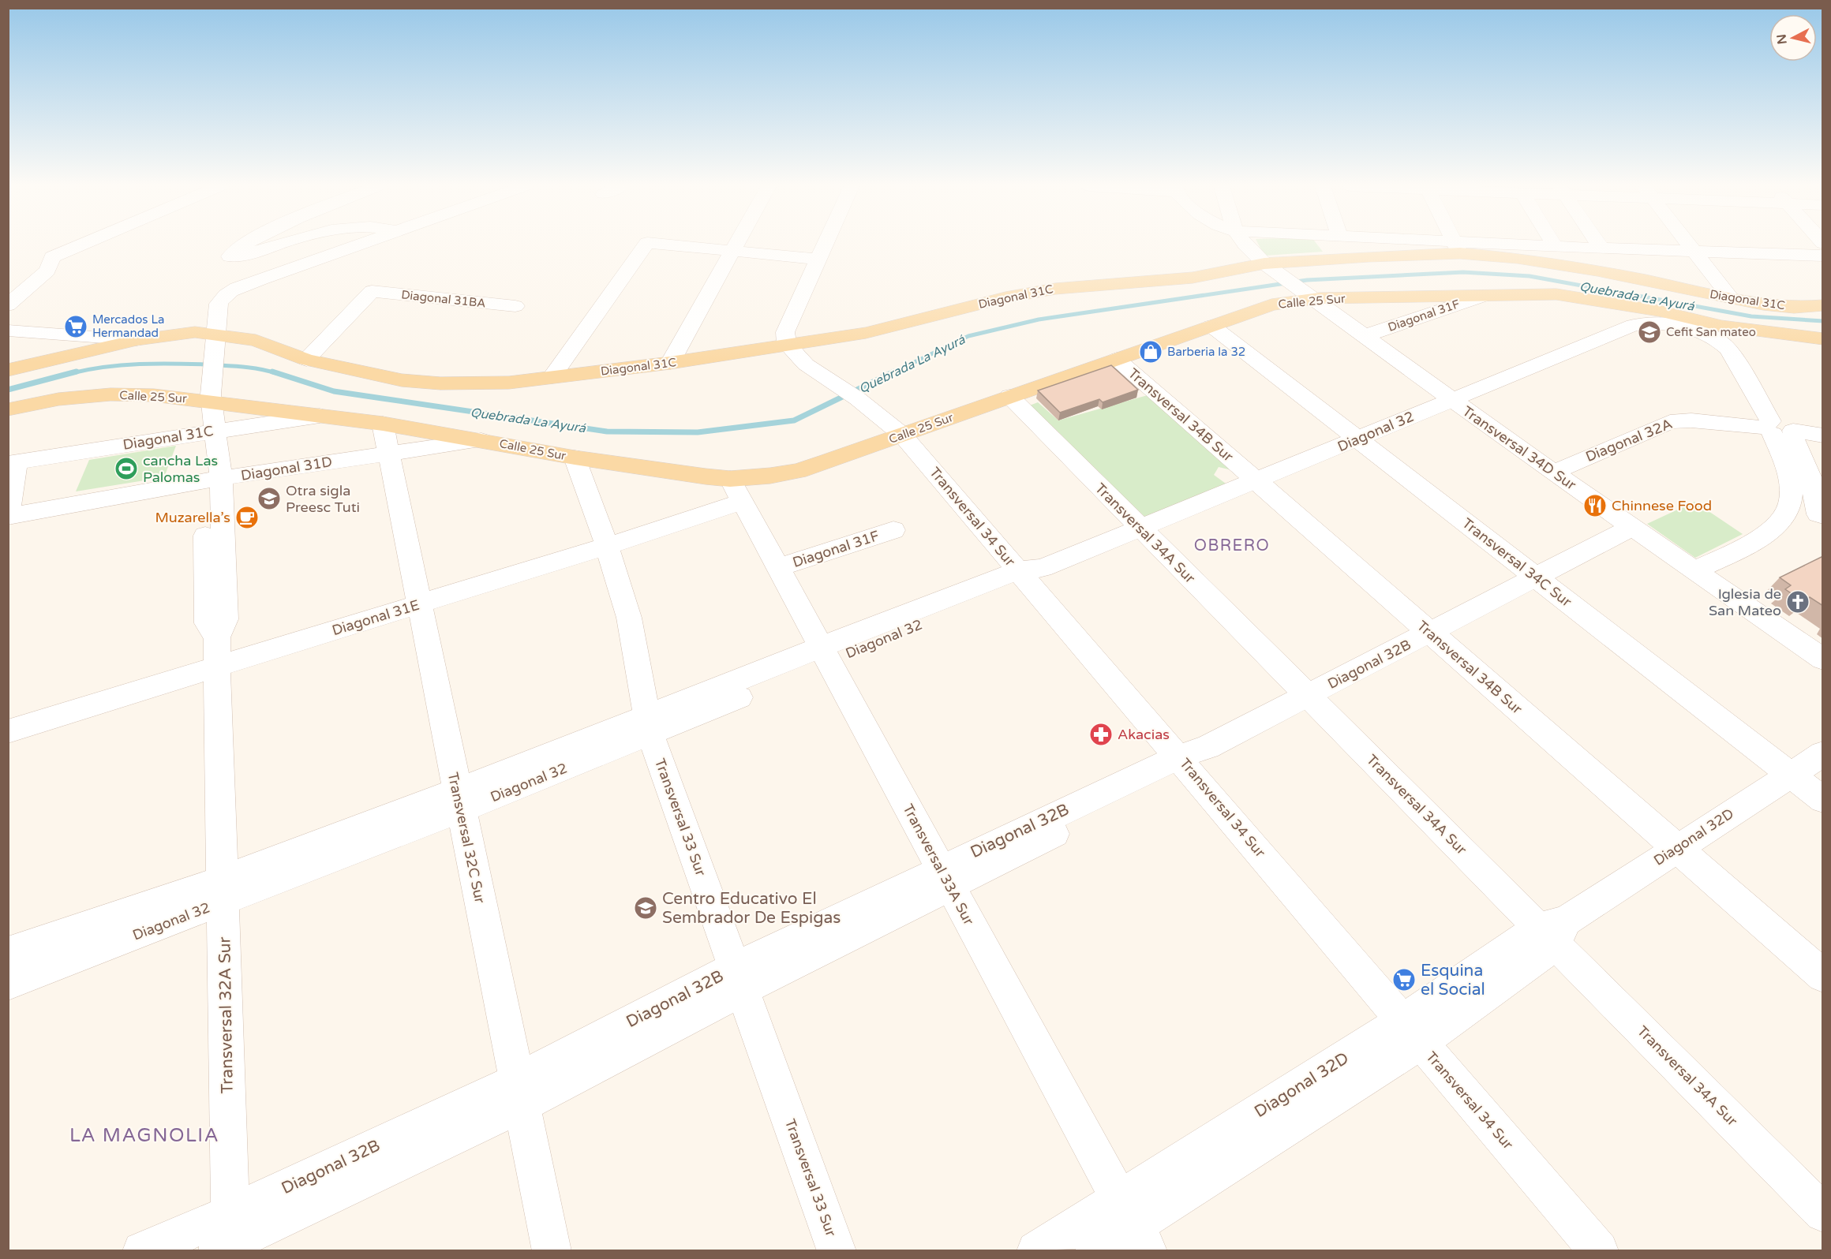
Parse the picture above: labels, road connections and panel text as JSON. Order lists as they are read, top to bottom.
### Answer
{
  "streets": {
    "main road": ["Diagonal 31C", "Calle 25 Sur"],
    "street": [
      "Diagonal 31BA",
      "Diagonal 31F",
      "Transversal 34B Sur",
      "Diagonal 32",
      "Diagonal 32A",
      "Transversal 34D Sur",
      "Diagonal 31D",
      "Transversal 34 Sur",
      "Transversal 34A Sur",
      "Transversal 34C Sur",
      "Diagonal 31E",
      "Diagonal 32B",
      "Transversal 33 Sur",
      "Diagonal 32D",
      "Transversal 32C Sur",
      "Transversal 33A Sur",
      "Transversal 32A Sur"
    ]
  },
  "crossings": [
    ["Diagonal 31C", "Diagonal 31BA"],
    ["Diagonal 31C", "Calle 25 Sur"],
    ["Diagonal 31C", "Transversal 34 Sur"],
    ["Diagonal 31C", "Transversal 32A Sur"],
    ["Calle 25 Sur", "Diagonal 31F"],
    ["Calle 25 Sur", "Transversal 34B Sur"],
    ["Calle 25 Sur", "Transversal 34D Sur"],
    ["Calle 25 Sur", "Diagonal 31D"],
    ["Calle 25 Sur", "Transversal 34 Sur"],
    ["Calle 25 Sur", "Transversal 34A Sur"],
    ["Calle 25 Sur", "Transversal 34C Sur"],
    ["Calle 25 Sur", "Diagonal 31E"],
    ["Calle 25 Sur", "Transversal 33 Sur"],
    ["Calle 25 Sur", "Transversal 32C Sur"],
    ["Calle 25 Sur", "Transversal 33A Sur"],
    ["Calle 25 Sur", "Transversal 32A Sur"],
    ["Diagonal 31F", "Transversal 34D Sur"],
    ["Diagonal 31F", "Transversal 33A Sur"],
    ["Transversal 34B Sur", "Diagonal 32"],
    ["Transversal 34B Sur", "Diagonal 32B"],
    ["Transversal 34B Sur", "Diagonal 32D"],
    ["Diagonal 32", "Diagonal 32A"],
    ["Diagonal 32", "Transversal 34D Sur"],
    ["Diagonal 32", "Transversal 34 Sur"],
    ["Diagonal 32", "Transversal 34A Sur"],
    ["Diagonal 32", "Transversal 34C Sur"],
    ["Diagonal 32", "Transversal 33 Sur"],
    ["Diagonal 32", "Transversal 32C Sur"],
    ["Diagonal 32", "Transversal 33A Sur"],
    ["Diagonal 32", "Transversal 32A Sur"],
    ["Diagonal 32A", "Transversal 34D Sur"],
    ["Transversal 34D Sur", "Diagonal 32B"],
    ["Diagonal 31D", "Transversal 32C Sur"],
    ["Diagonal 31D", "Transversal 32A Sur"],
    ["Transversal 34 Sur", "Diagonal 32B"],
    ["Transversal 34 Sur", "Diagonal 32D"],
    ["Transversal 34A Sur", "Diagonal 32B"],
    ["Transversal 34A Sur", "Diagonal 32D"],
    ["Transversal 34C Sur", "Diagonal 32B"],
    ["Transversal 34C Sur", "Diagonal 32D"],
    ["Diagonal 31E", "Transversal 33 Sur"],
    ["Diagonal 31E", "Transversal 32C Sur"],
    ["Diagonal 31E", "Transversal 33A Sur"],
    ["Diagonal 31E", "Transversal 32A Sur"],
    ["Diagonal 32B", "Transversal 33 Sur"],
    ["Diagonal 32B", "Transversal 32C Sur"],
    ["Diagonal 32B", "Transversal 33A Sur"],
    ["Diagonal 32B", "Transversal 32A Sur"],
    ["Diagonal 32D", "Transversal 33A Sur"]
  ],
  "districts": ["OBRERO", "LA MAGNOLIA"],
  "water": ["Quebrada La Ayurá"],
  "places": {
    "supermarket": ["Mercados La Hermandad", "Esquina el Social"],
    "school or university": ["Cefit San mateo", "Otra sigla Preesc Tuti", "Centro Educativo El Sembrador De Espigas"],
    "shop": ["Barberia la 32"],
    "sports": ["cancha Las Palomas"],
    "restaurant": ["Chinnese Food"],
    "cafe": ["Muzarella’s"],
    "church": ["Iglesia de San Mateo"],
    "pharmacy": ["Akacias"]
  },
  "north": "left"
}
